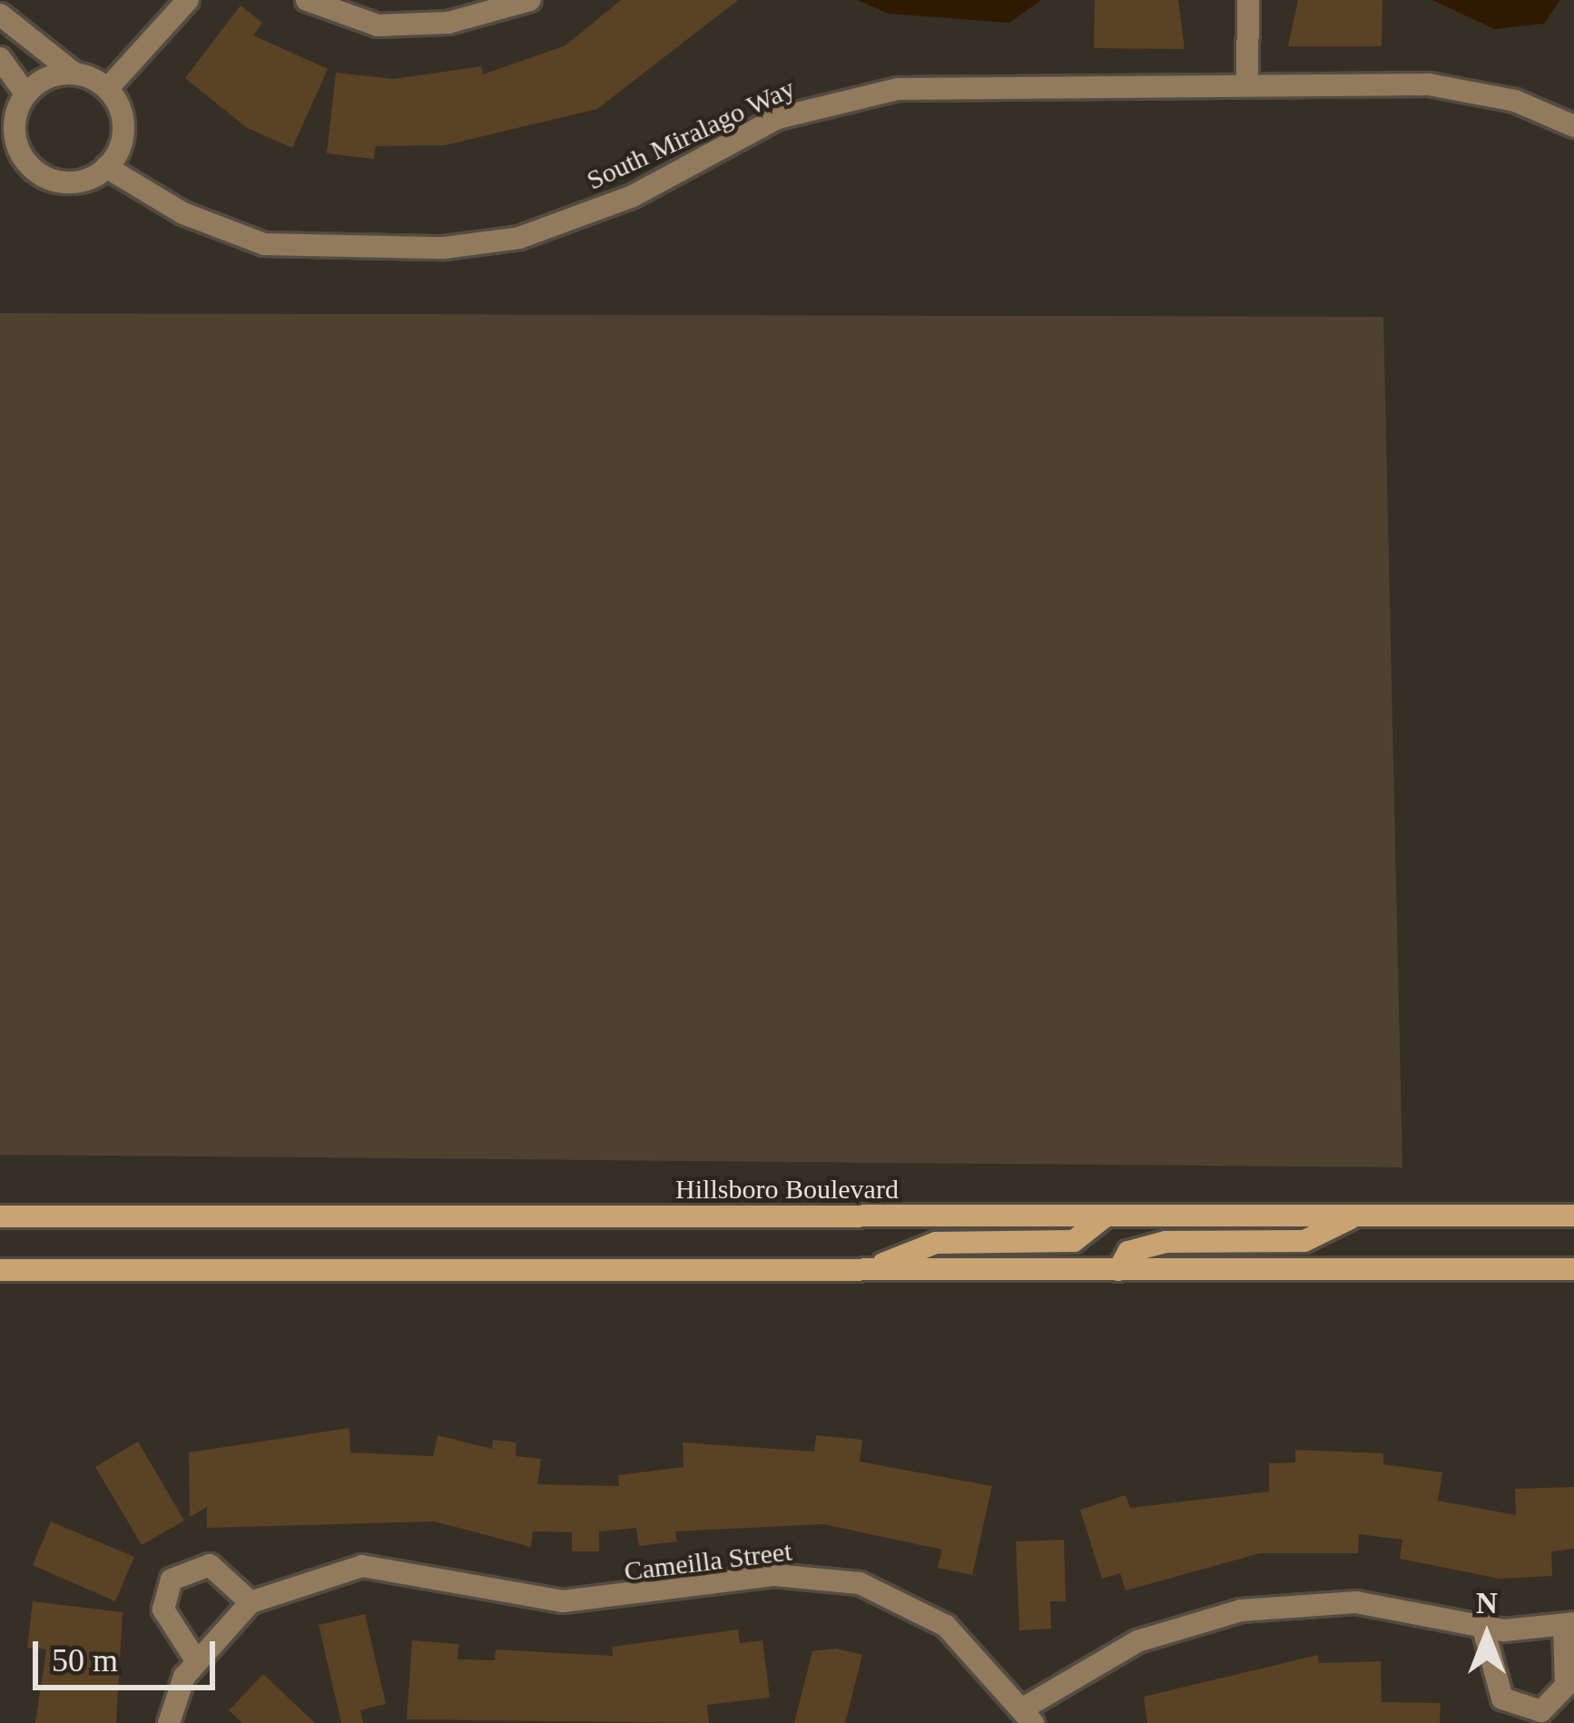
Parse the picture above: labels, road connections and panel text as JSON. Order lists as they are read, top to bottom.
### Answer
{
  "streets": {
    "street": ["South Miralago Way", "Hillsboro Boulevard", "Cameilla Street"]
  },
  "scale_bar": "50 m",
  "north": "top"
}
